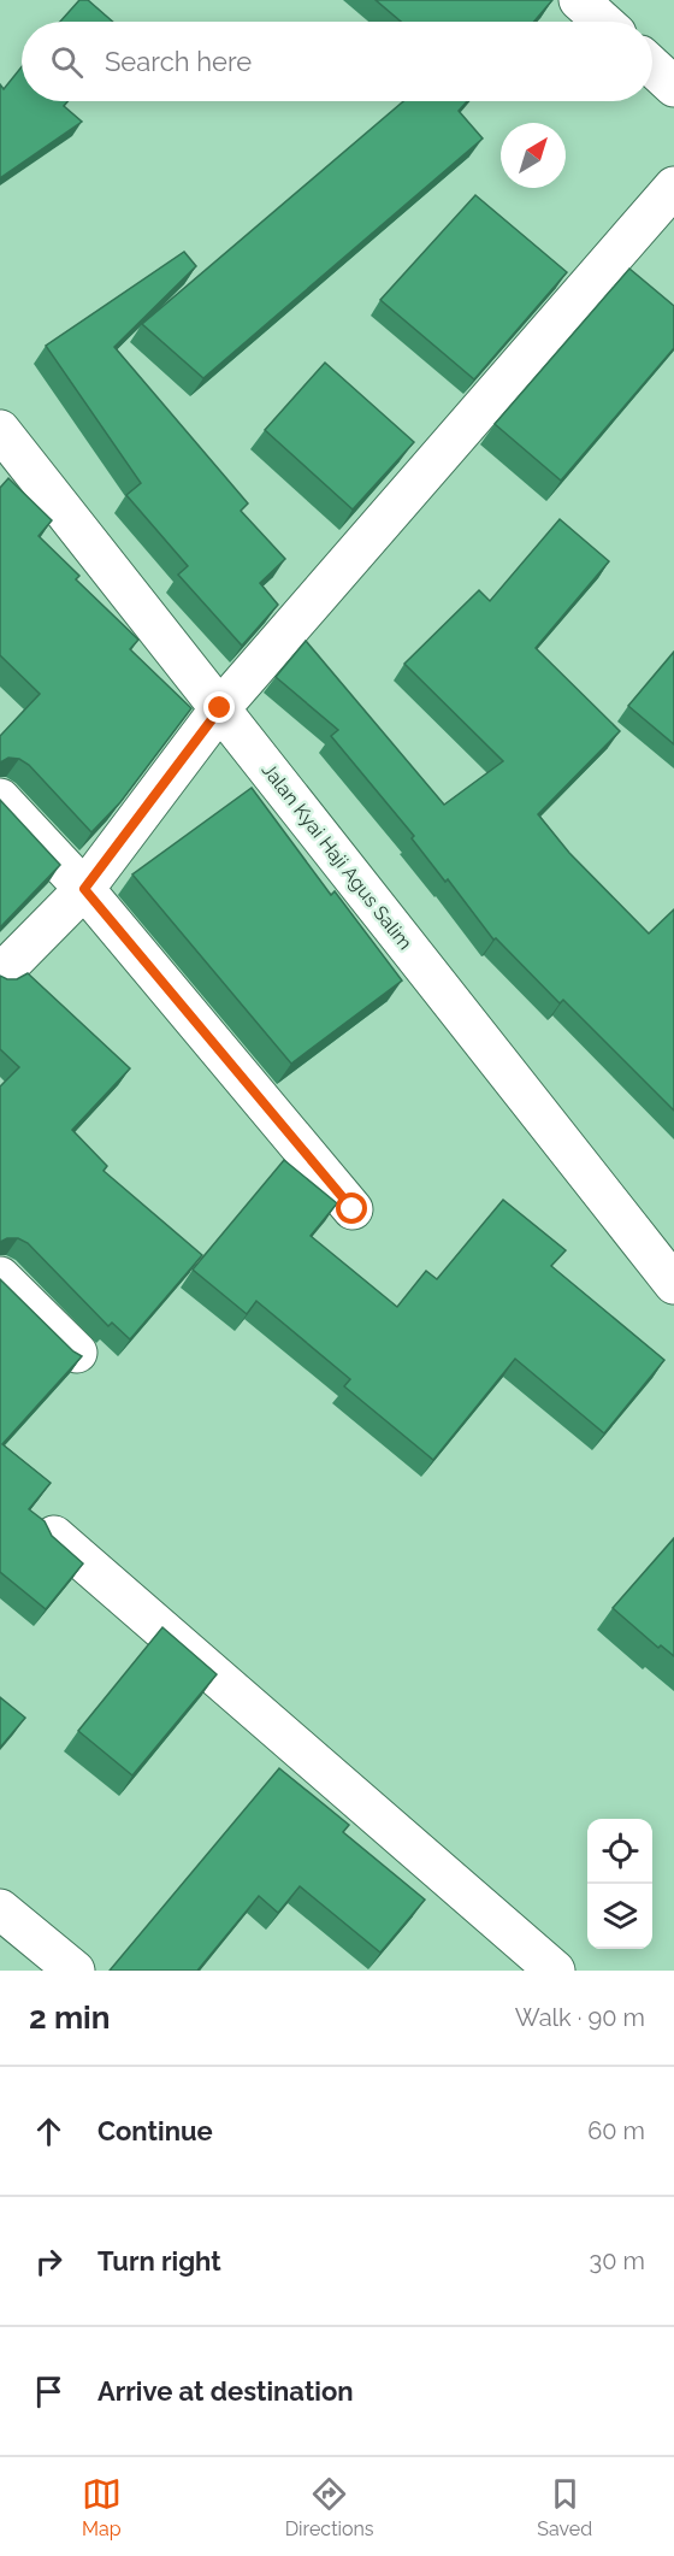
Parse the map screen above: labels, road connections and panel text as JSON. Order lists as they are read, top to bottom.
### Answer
{
  "streets": {
    "street": ["Jalan Kyai Haji Agus Salim"]
  },
  "north": "top right",
  "page": {
    "search": "Search here",
    "heading": ["2 min", "Walk · 90 m"],
    "list": [
      ["Continue", "60 m"],
      ["Turn right", "30 m"],
      "Arrive at destination"
    ],
    "nav": ["Map", "Directions", "Saved"]
  }
}
